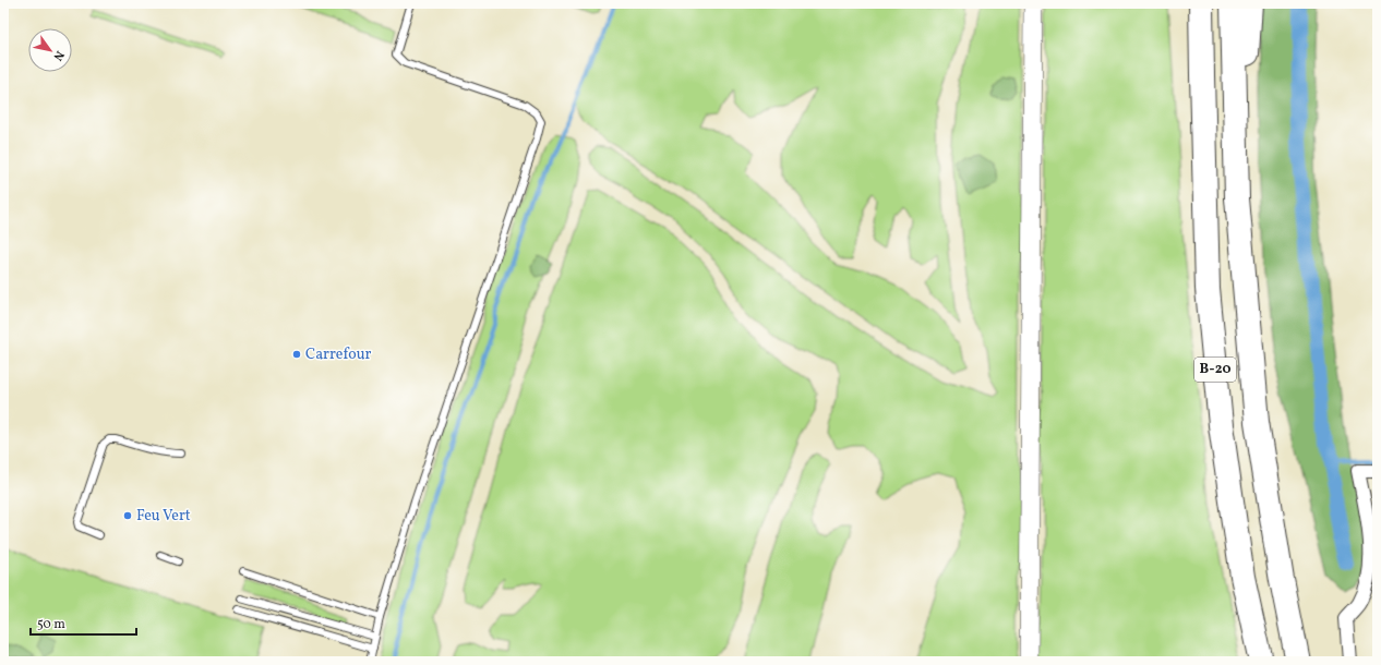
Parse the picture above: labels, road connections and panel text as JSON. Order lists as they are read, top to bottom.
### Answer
{
  "streets": {
    "highway": ["B-20"]
  },
  "places": ["Carrefour", "Feu Vert"],
  "scale_bar": "50 m",
  "north": "bottom right"
}
